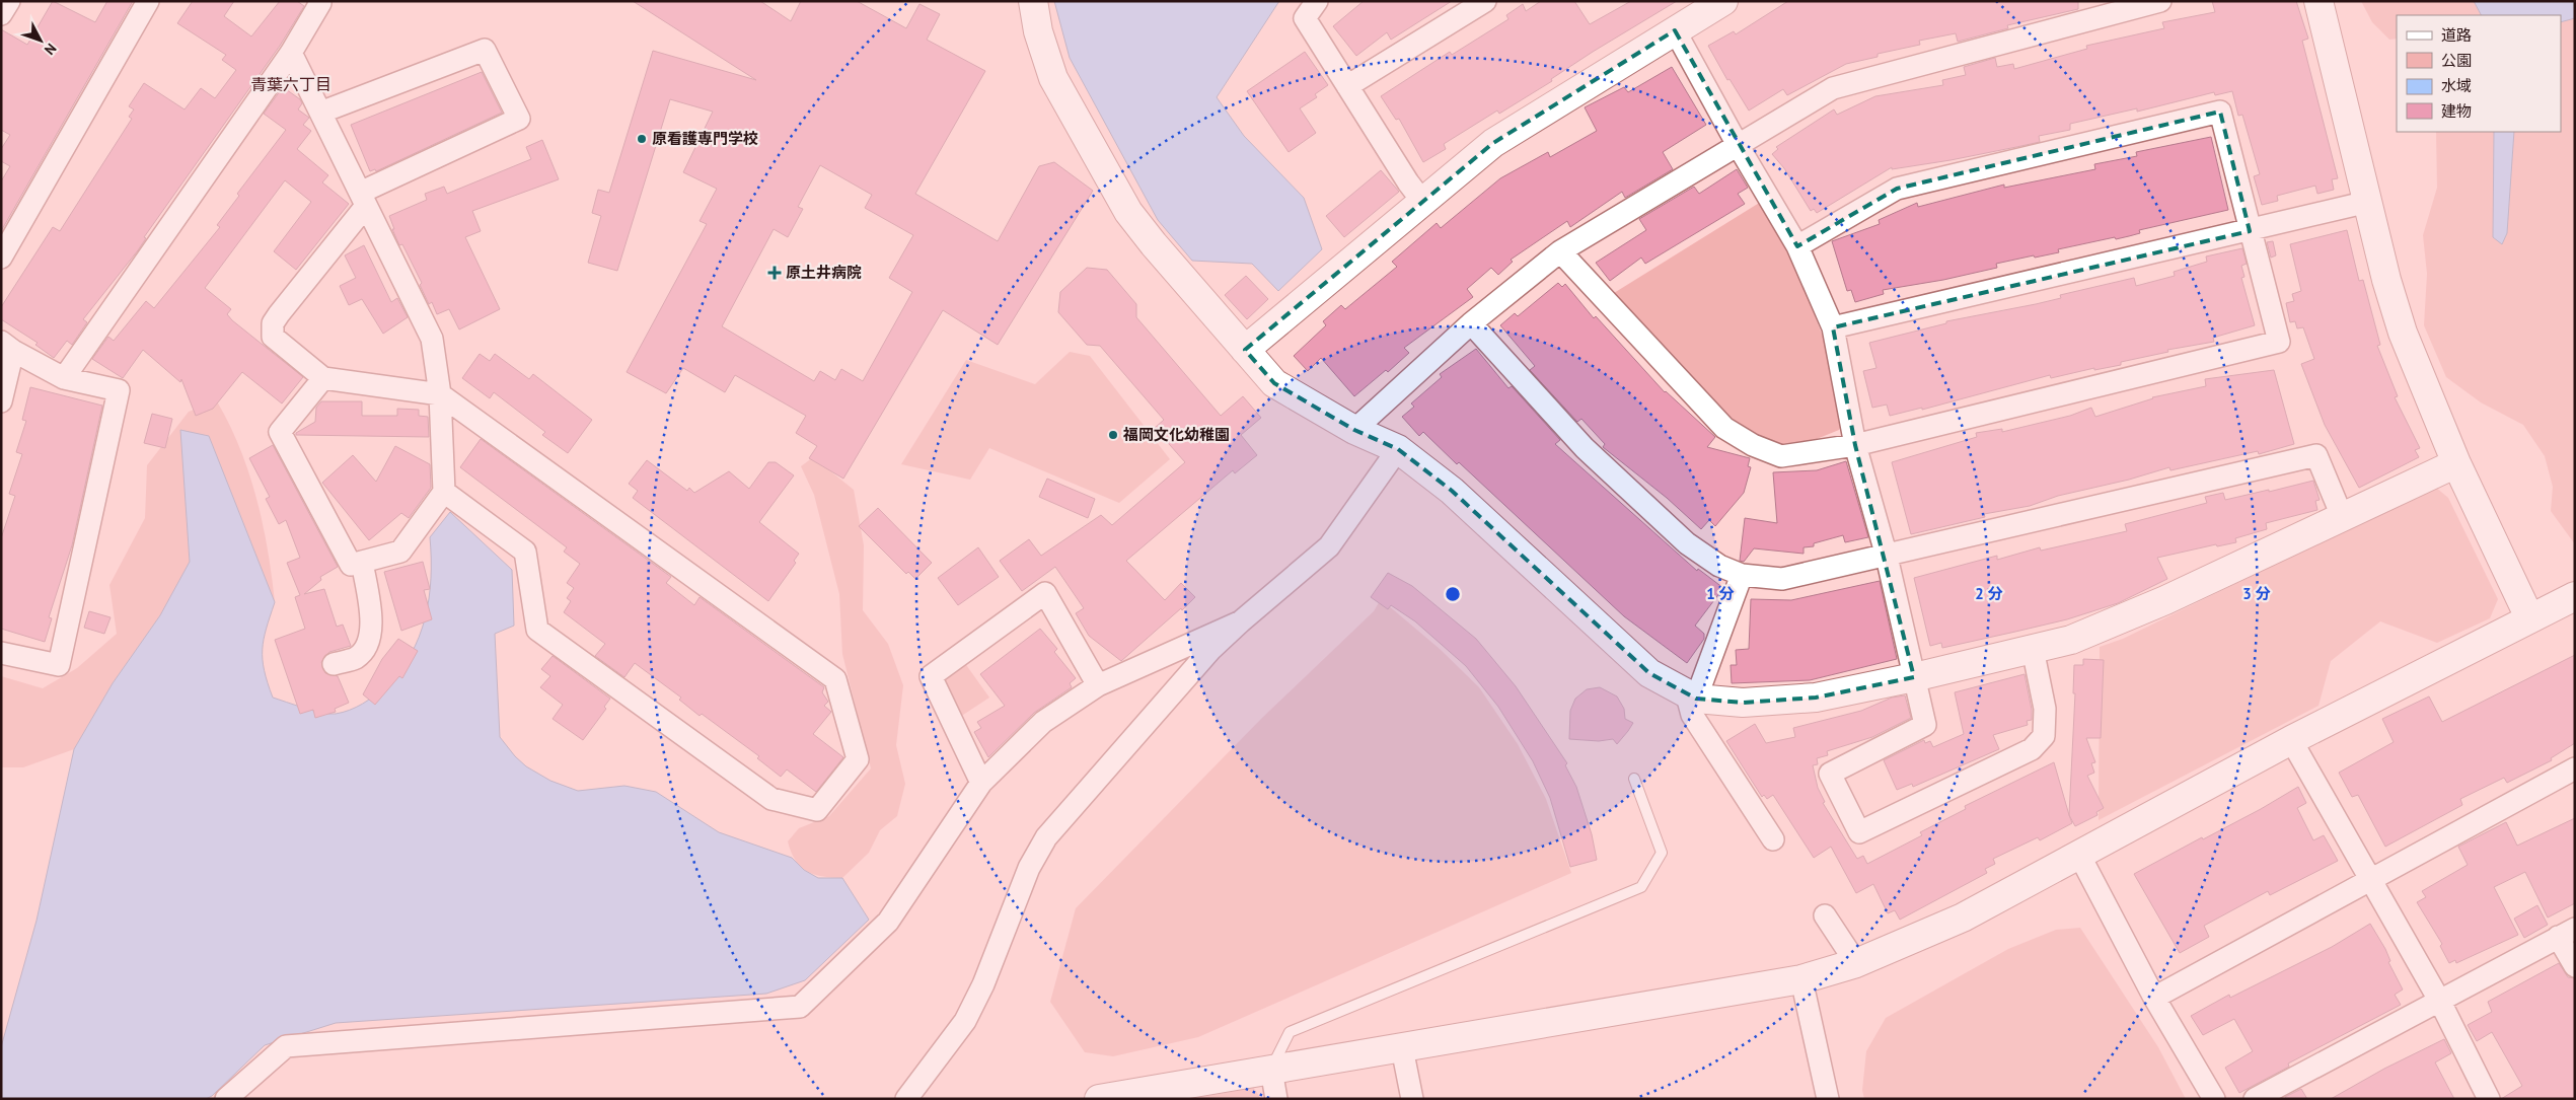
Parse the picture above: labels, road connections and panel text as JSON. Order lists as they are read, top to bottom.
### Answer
{
  "districts": ["青葉六丁目"],
  "places": {
    "other": ["原看護専門学校", "福岡文化幼稚園"],
    "health": ["原土井病院"]
  },
  "legend": [
    "道路",
    "公園",
    "水域",
    "建物"
  ],
  "north": "bottom right",
  "rings": ["1 分", "2 分", "3 分"]
}
